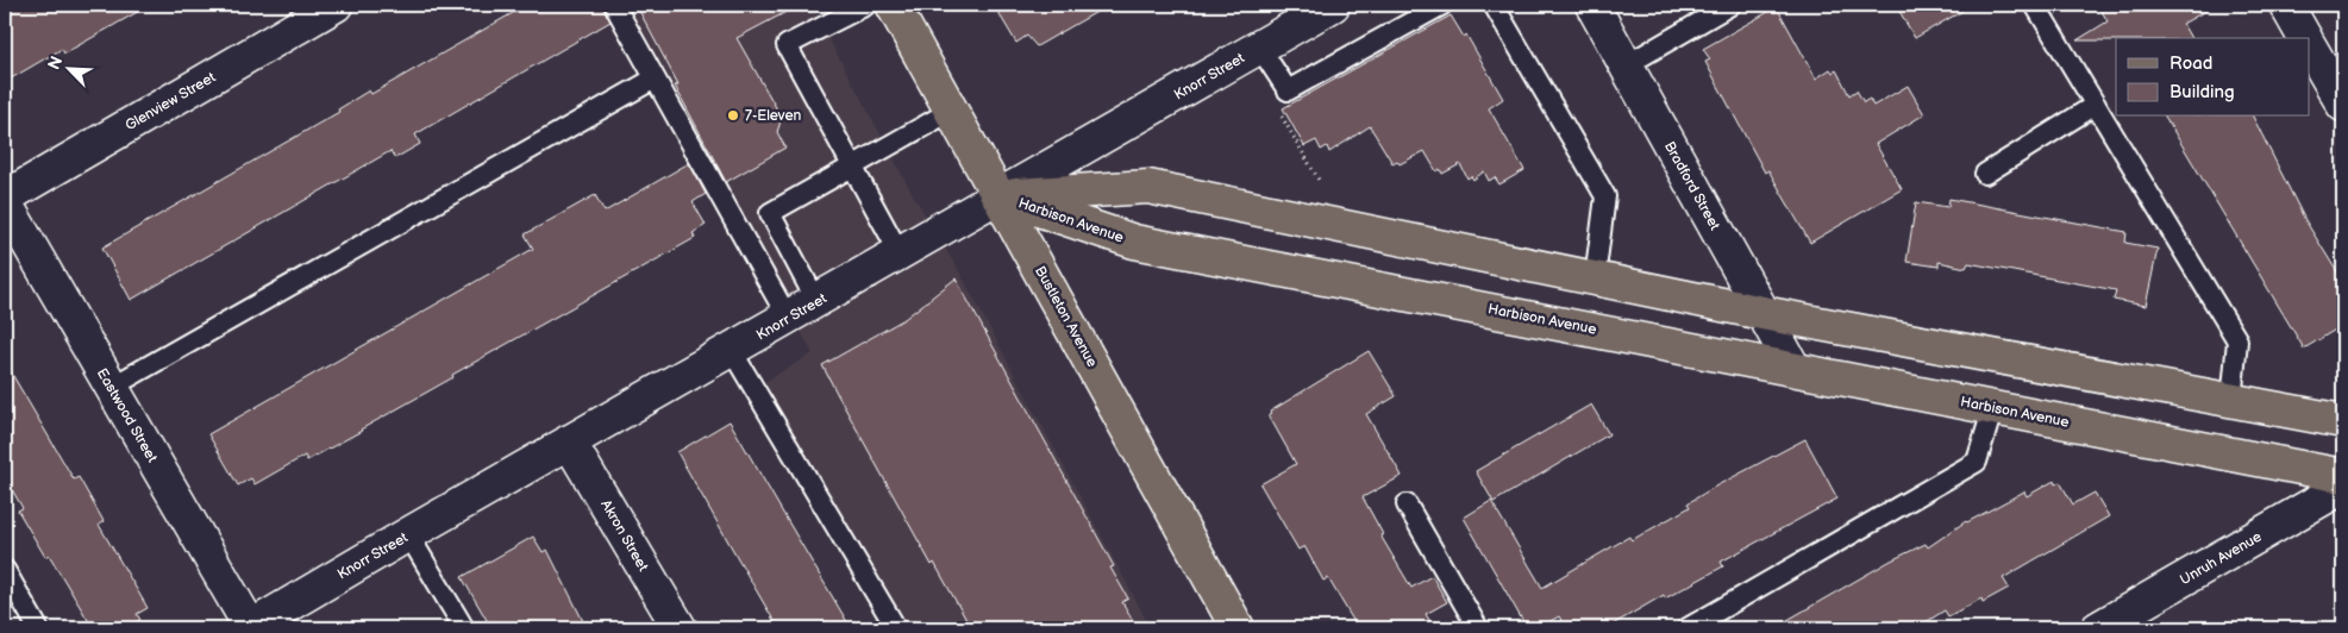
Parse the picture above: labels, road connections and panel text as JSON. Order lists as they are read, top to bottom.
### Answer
{
  "streets": {
    "main road": ["Harbison Avenue", "Bustleton Avenue"],
    "street": [
      "Knorr Street",
      "Glenview Street",
      "Bradford Street",
      "Eastwood Street",
      "Akron Street",
      "Unruh Avenue"
    ]
  },
  "crossings": [
    ["Knorr Street", "Harbison Avenue"],
    ["Knorr Street", "Bustleton Avenue"],
    ["Knorr Street", "Eastwood Street"],
    ["Knorr Street", "Akron Street"],
    ["Glenview Street", "Eastwood Street"],
    ["Bradford Street", "Harbison Avenue"],
    ["Harbison Avenue", "Bustleton Avenue"]
  ],
  "places": ["7-Eleven"],
  "legend": ["Road", "Building"],
  "north": "top left"
}
